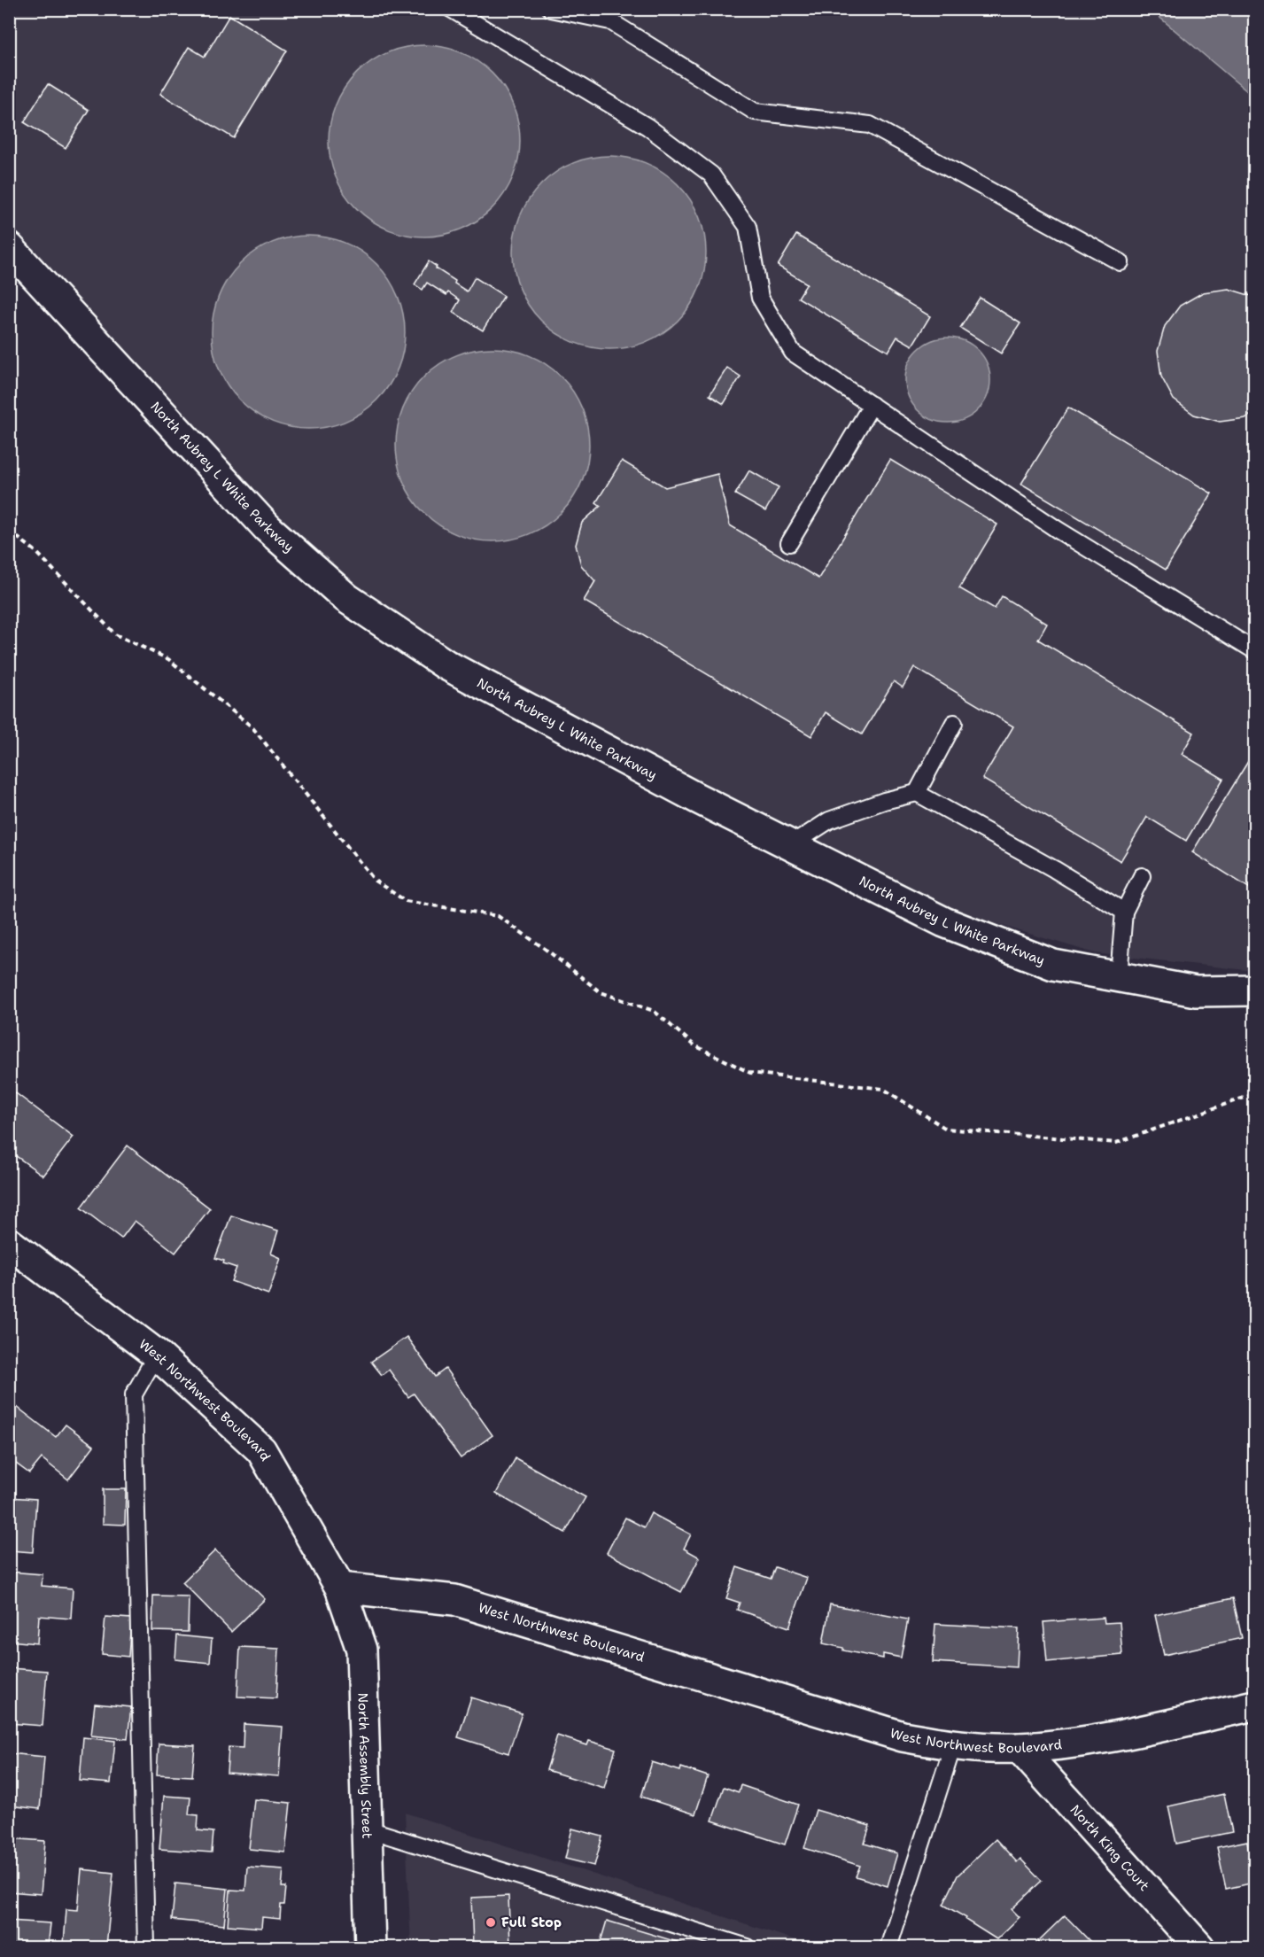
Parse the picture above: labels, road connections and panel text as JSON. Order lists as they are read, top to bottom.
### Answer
{
  "streets": {
    "street": [
      "North Aubrey L White Parkway",
      "West Northwest Boulevard",
      "North Assembly Street",
      "North King Court"
    ]
  },
  "crossings": [
    ["West Northwest Boulevard", "North Assembly Street"],
    ["West Northwest Boulevard", "North King Court"]
  ],
  "places": ["Full Stop"]
}
